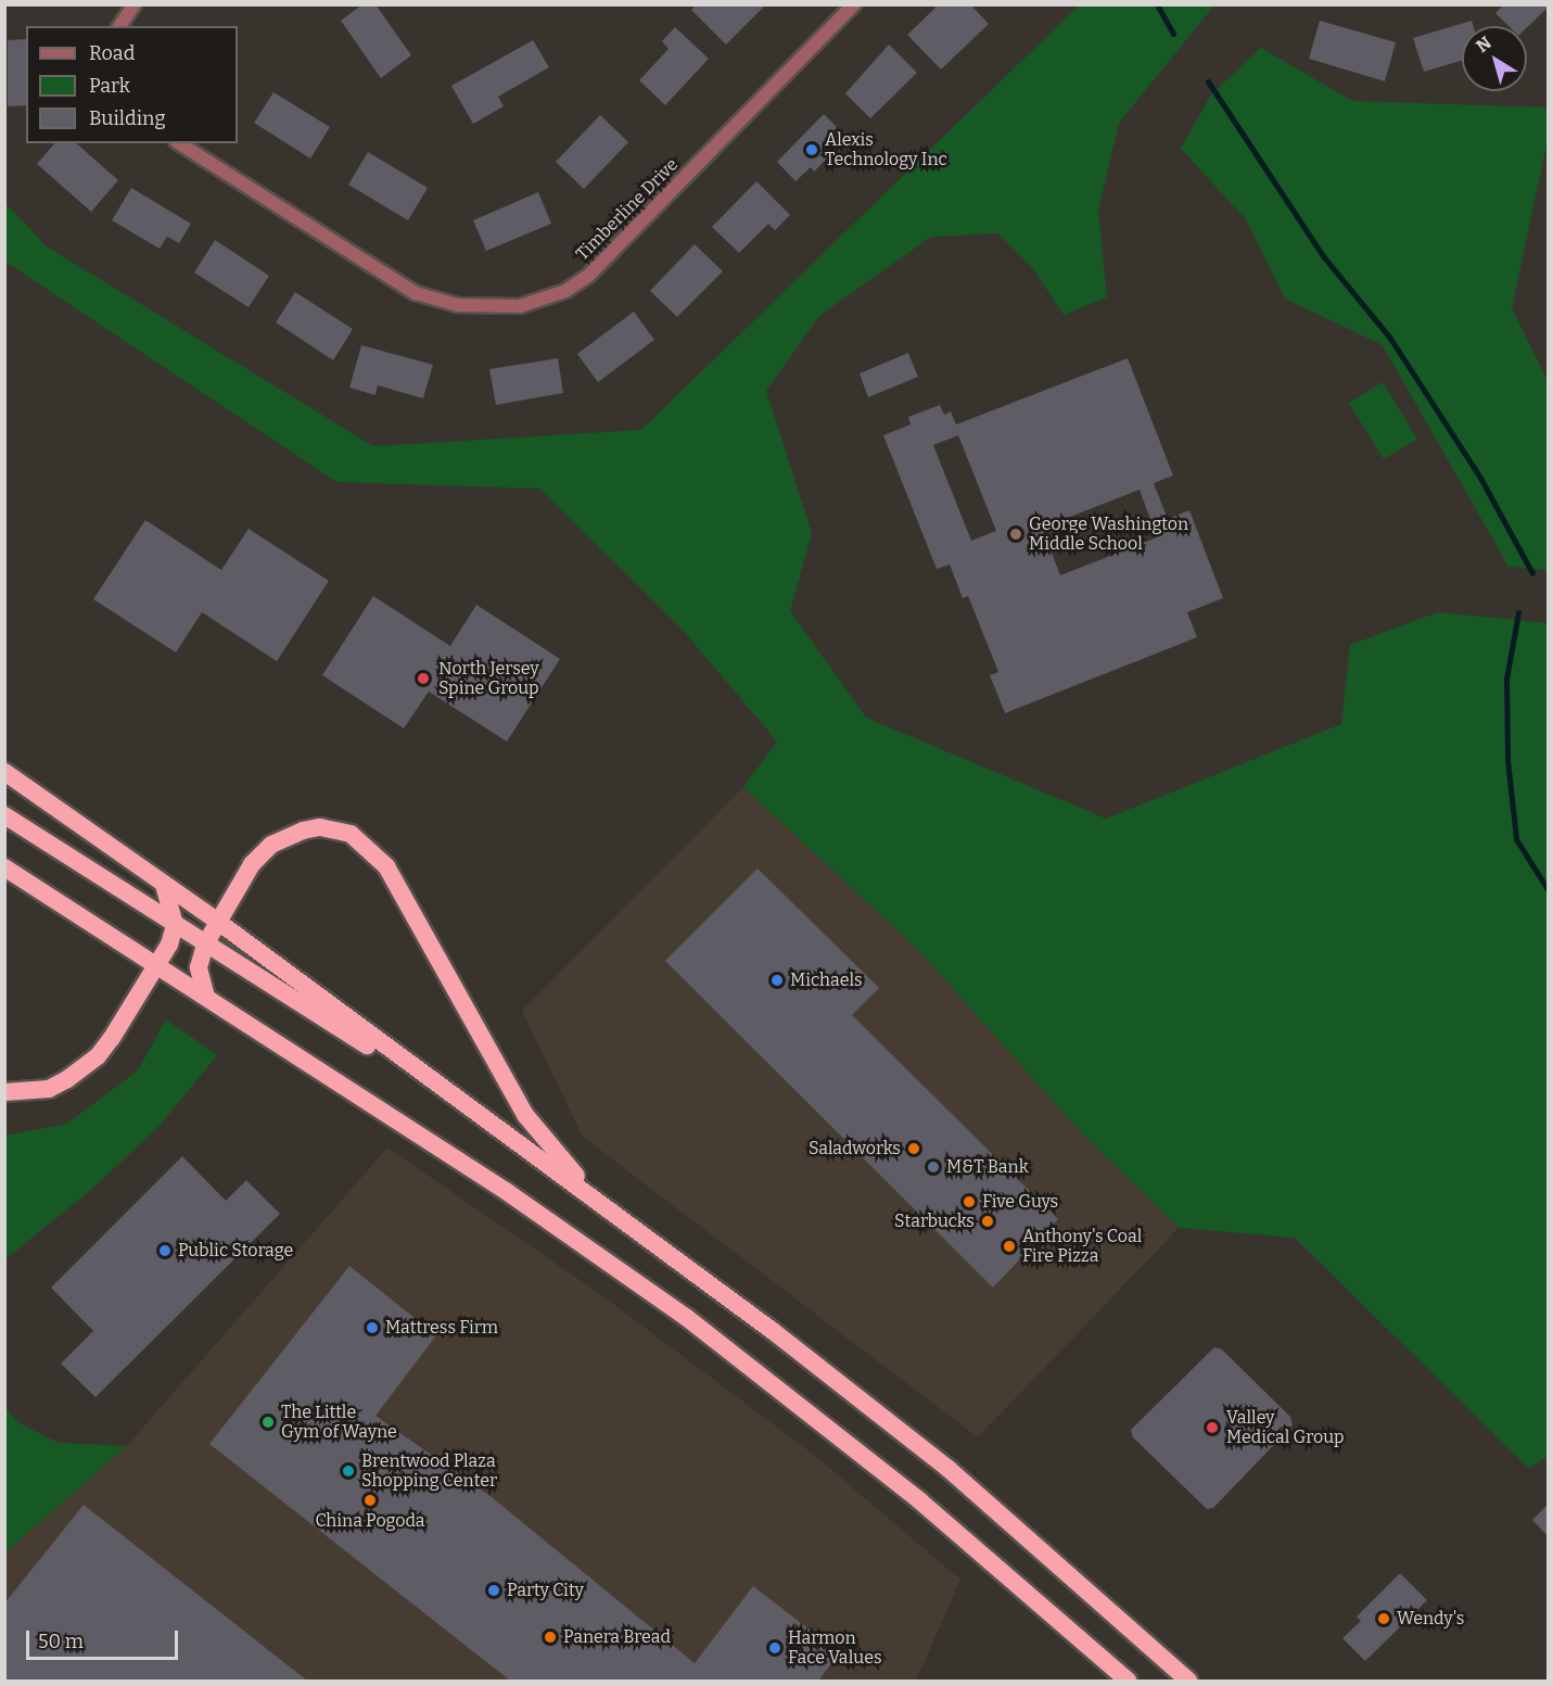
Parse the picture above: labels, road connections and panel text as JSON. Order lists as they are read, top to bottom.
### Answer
{
  "streets": {
    "street": ["Timberline Drive"]
  },
  "places": [
    "Alexis Technology Inc",
    "George Washington Middle School",
    "North Jersey Spine Group",
    "Michaels",
    "Saladworks",
    "M&T Bank",
    "Five Guys",
    "Starbucks",
    "Anthony's Coal Fire Pizza",
    "Public Storage",
    "Mattress Firm",
    "The Little Gym of Wayne",
    "Valley Medical Group",
    "Brentwood Plaza Shopping Center",
    "China Pogoda",
    "Party City",
    "Wendy's",
    "Panera Bread",
    "Harmon Face Values"
  ],
  "legend": ["Road", "Park", "Building"],
  "scale_bar": "50 m",
  "north": "top left"
}
